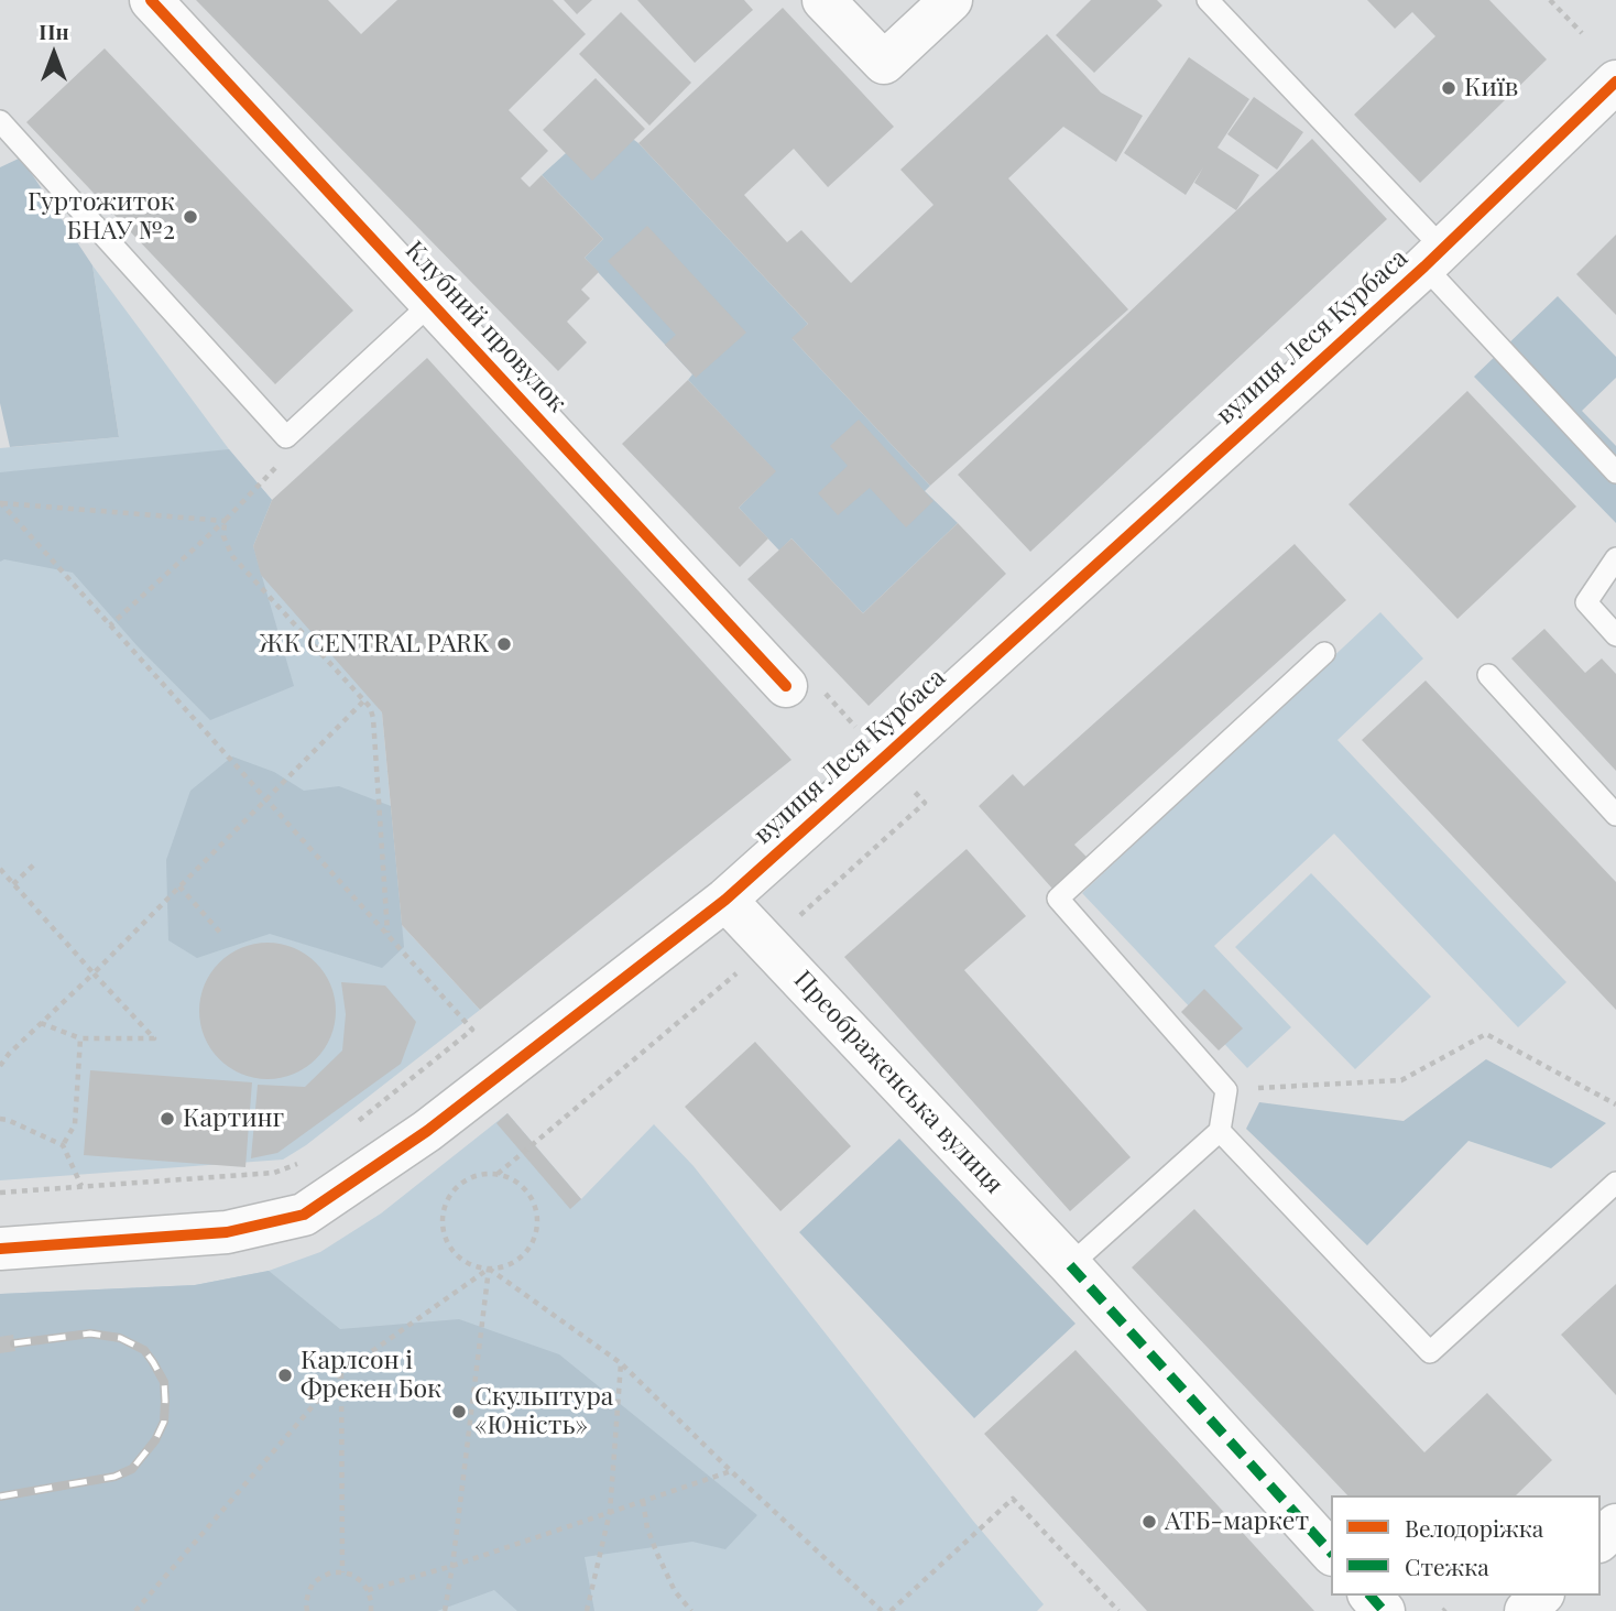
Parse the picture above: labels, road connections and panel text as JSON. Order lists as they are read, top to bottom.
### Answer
{
  "streets": {
    "street": ["Клубний провулок", "вулиця Леся Курбаса", "Преображенська вулиця"]
  },
  "crossings": [
    ["вулиця Леся Курбаса", "Преображенська вулиця"]
  ],
  "places": [
    "Київ",
    "Гуртожиток БНАУ №2",
    "ЖК CENTRAL PARK",
    "Картинг",
    "Карлсон і Фрекен Бок",
    "Скульптура «Юність»",
    "АТБ-маркет"
  ],
  "legend": ["Велодоріжка", "Стежка"],
  "north": "top"
}
